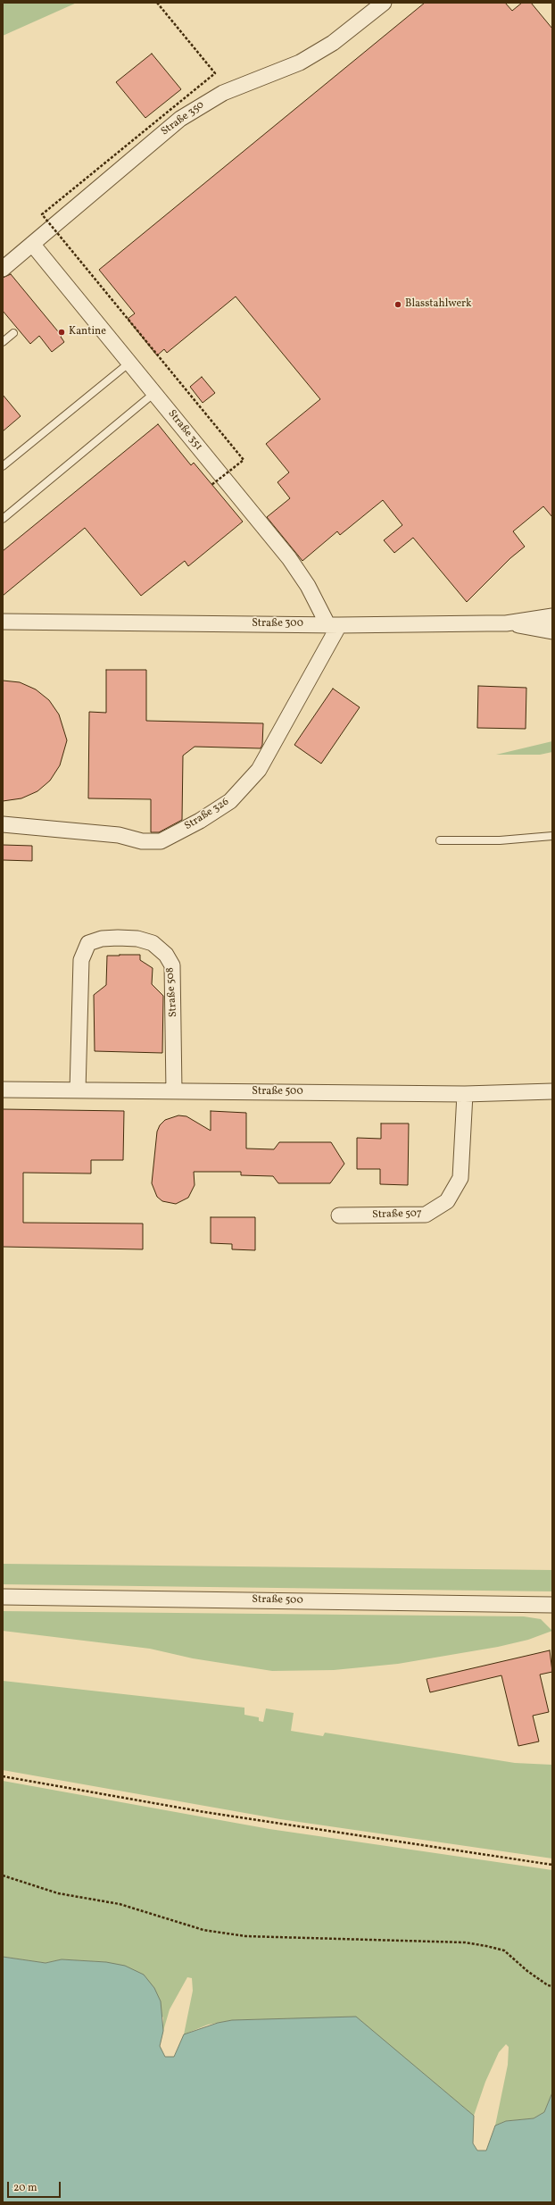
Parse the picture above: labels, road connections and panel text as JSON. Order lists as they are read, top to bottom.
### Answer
{
  "streets": {
    "street": [
      "Straße 350",
      "Straße 351",
      "Straße 300",
      "Straße 326",
      "Straße 508",
      "Straße 500",
      "Straße 507"
    ]
  },
  "crossings": [
    ["Straße 350", "Straße 351"],
    ["Straße 351", "Straße 300"],
    ["Straße 351", "Straße 326"],
    ["Straße 300", "Straße 326"],
    ["Straße 508", "Straße 500"],
    ["Straße 500", "Straße 507"]
  ],
  "places": ["Blasstahlwerk", "Kantine"],
  "scale_bar": "20 m"
}
